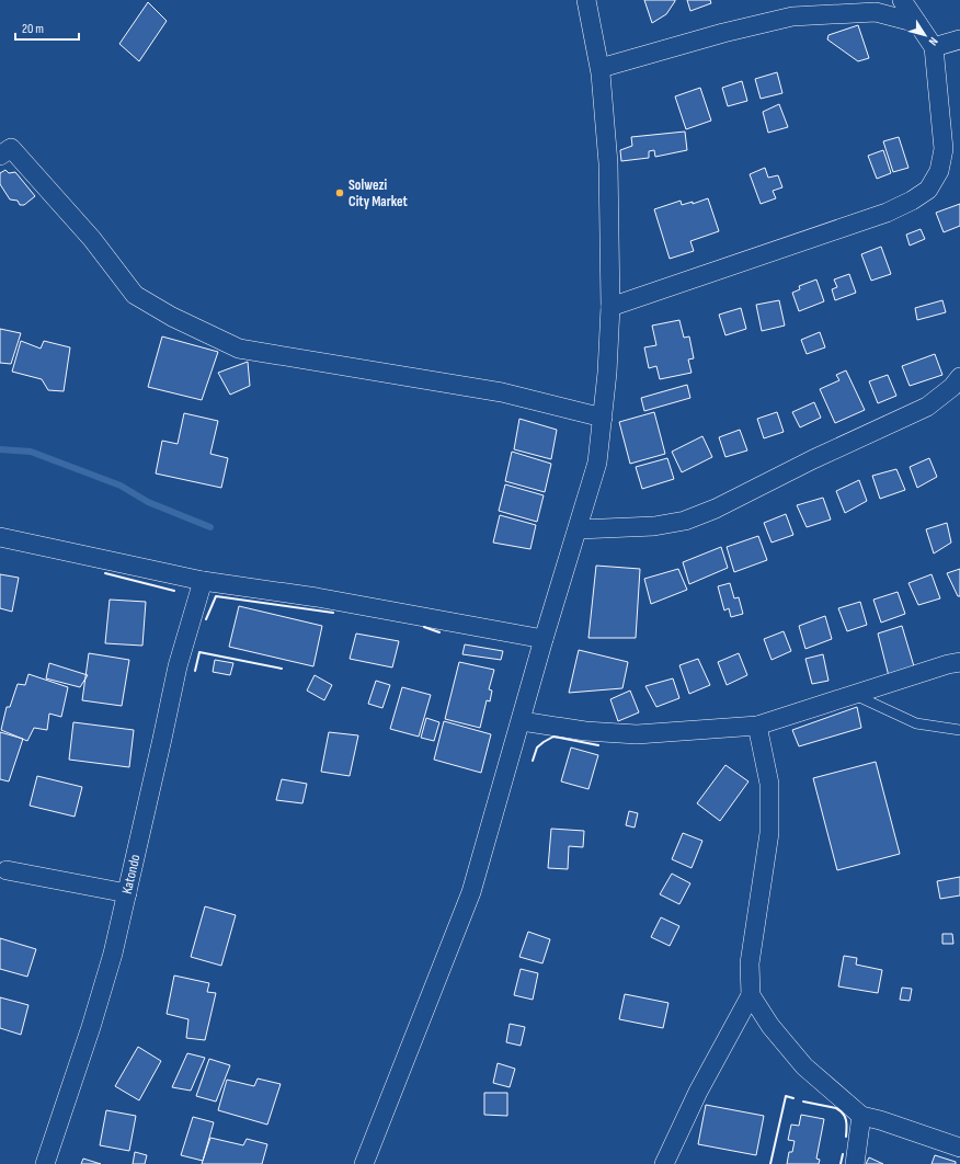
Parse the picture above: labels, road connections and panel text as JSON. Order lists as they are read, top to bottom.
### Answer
{
  "streets": {
    "street": ["Katondo"]
  },
  "places": ["Solwezi City Market"],
  "scale_bar": "20 m",
  "north": "bottom right"
}
